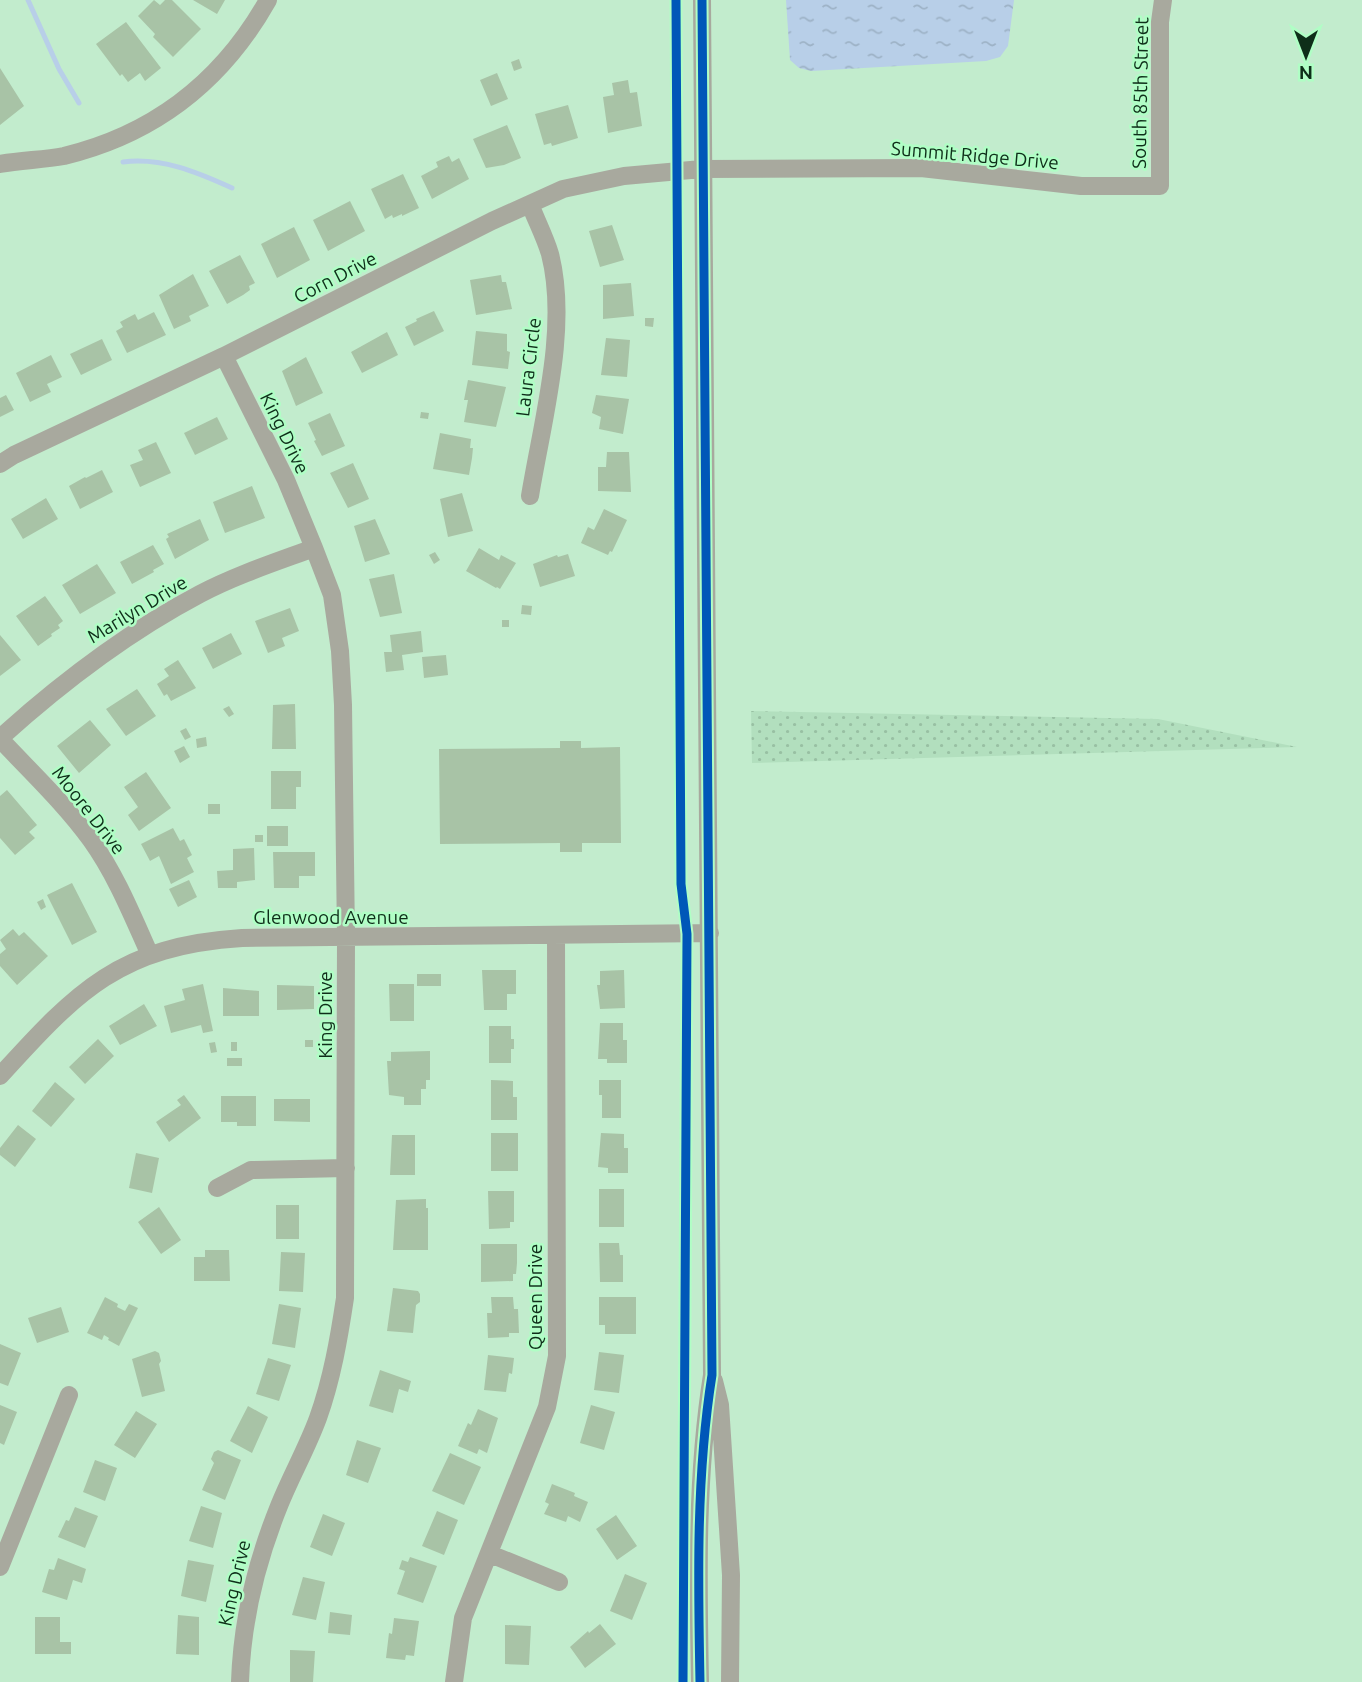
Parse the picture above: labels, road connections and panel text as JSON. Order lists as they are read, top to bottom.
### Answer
{
  "streets": {
    "street": [
      "South 85th Street",
      "Summit Ridge Drive",
      "Corn Drive",
      "Laura Circle",
      "King Drive",
      "Marilyn Drive",
      "Moore Drive",
      "Glenwood Avenue",
      "Queen Drive"
    ]
  },
  "crossings": [
    ["South 85th Street", "Summit Ridge Drive"],
    ["Summit Ridge Drive", "Corn Drive"],
    ["Corn Drive", "Laura Circle"],
    ["Corn Drive", "King Drive"],
    ["King Drive", "Marilyn Drive"],
    ["King Drive", "Glenwood Avenue"],
    ["Marilyn Drive", "Moore Drive"],
    ["Moore Drive", "Glenwood Avenue"],
    ["Glenwood Avenue", "Queen Drive"]
  ],
  "north": "bottom"
}
